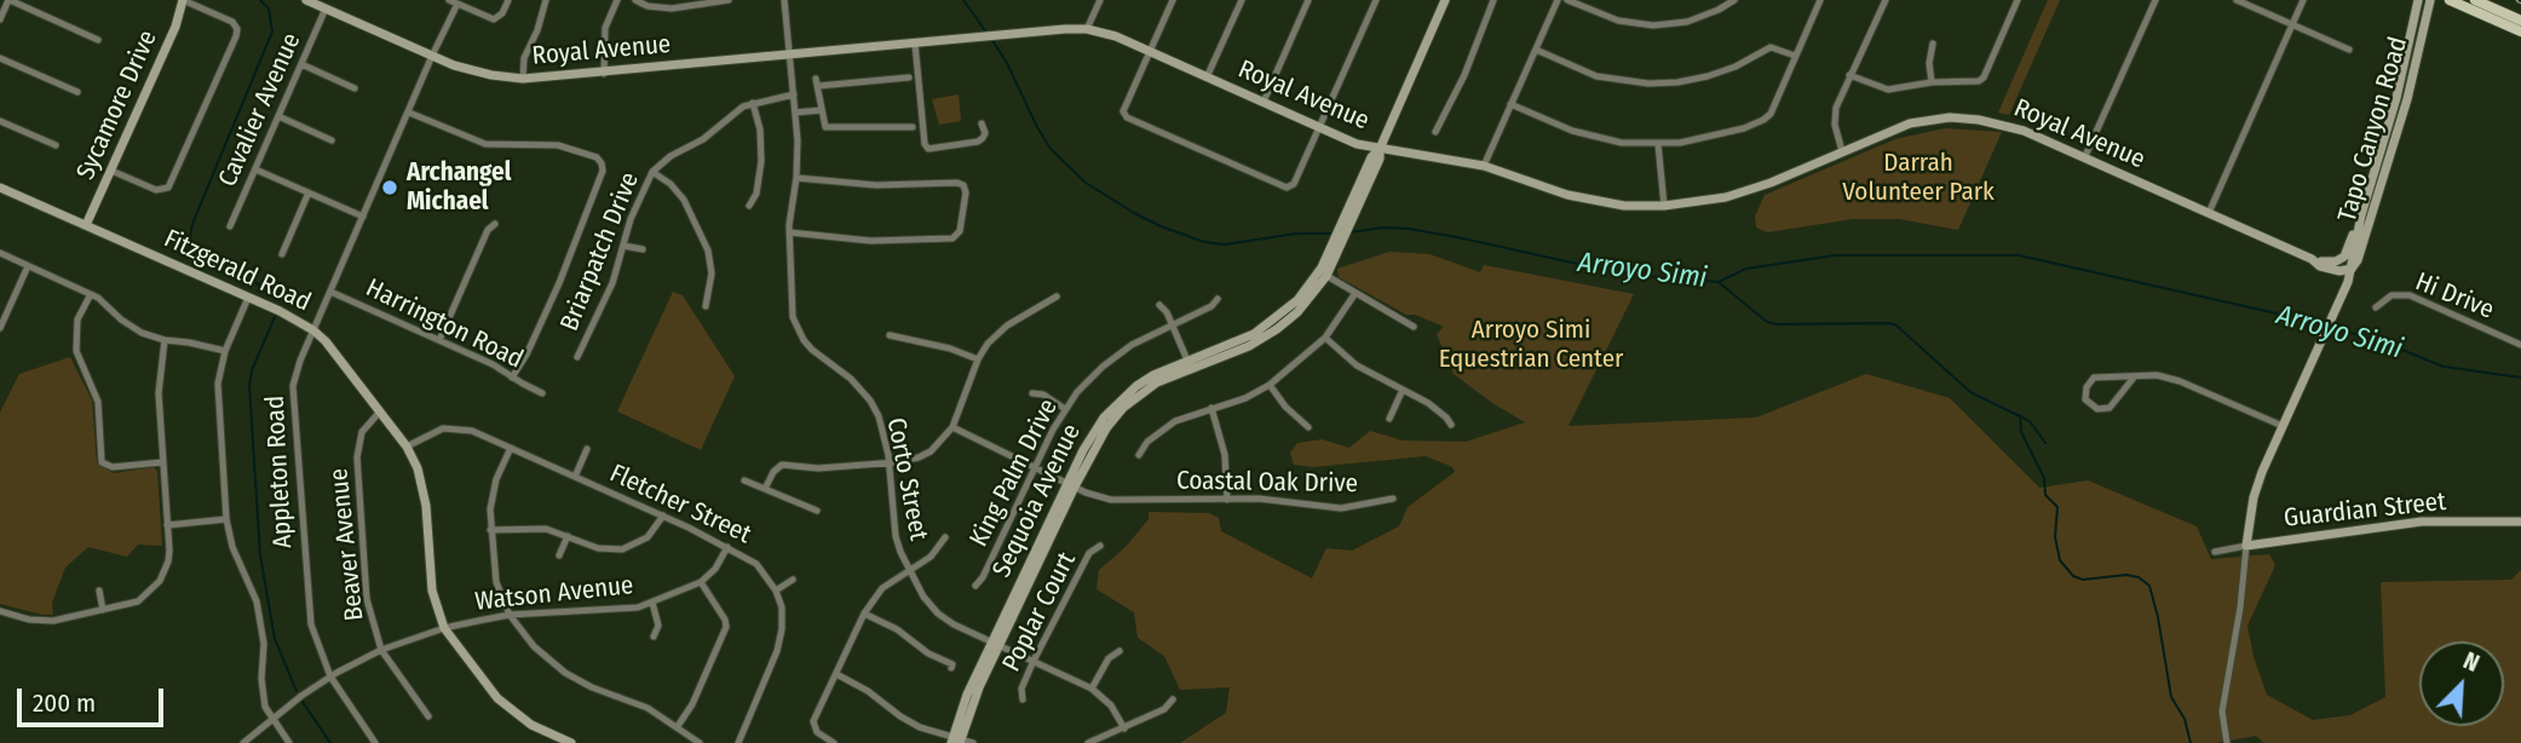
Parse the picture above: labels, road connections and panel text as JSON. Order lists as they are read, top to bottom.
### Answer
{
  "streets": {
    "main road": [
      "Royal Avenue",
      "Sycamore Drive",
      "Tapo Canyon Road",
      "Fitzgerald Road",
      "Sequoia Avenue",
      "Guardian Street"
    ],
    "street": [
      "Cavalier Avenue",
      "Briarpatch Drive",
      "Hi Drive",
      "Harrington Road",
      "Appleton Road",
      "King Palm Drive",
      "Corto Street",
      "Coastal Oak Drive",
      "Fletcher Street",
      "Beaver Avenue",
      "Watson Avenue",
      "Poplar Court"
    ]
  },
  "crossings": [
    ["Royal Avenue", "Cavalier Avenue"],
    ["Royal Avenue", "Tapo Canyon Road"],
    ["Royal Avenue", "Appleton Road"],
    ["Royal Avenue", "Corto Street"],
    ["Royal Avenue", "Sequoia Avenue"],
    ["Sycamore Drive", "Fitzgerald Road"],
    ["Tapo Canyon Road", "Guardian Street"],
    ["Briarpatch Drive", "Corto Street"],
    ["Fitzgerald Road", "Appleton Road"],
    ["Fitzgerald Road", "Fletcher Street"],
    ["Fitzgerald Road", "Beaver Avenue"],
    ["Fitzgerald Road", "Watson Avenue"],
    ["Harrington Road", "Appleton Road"],
    ["Appleton Road", "Watson Avenue"],
    ["King Palm Drive", "Coastal Oak Drive"],
    ["Corto Street", "Sequoia Avenue"],
    ["Corto Street", "Poplar Court"],
    ["Coastal Oak Drive", "Sequoia Avenue"],
    ["Fletcher Street", "Watson Avenue"],
    ["Beaver Avenue", "Watson Avenue"]
  ],
  "water": ["Arroyo Simi"],
  "parks": ["Darrah Volunteer Park", "Arroyo Simi Equestrian Center"],
  "places": ["Archangel Michael"],
  "scale_bar": "200 m",
  "north": "top right"
}
